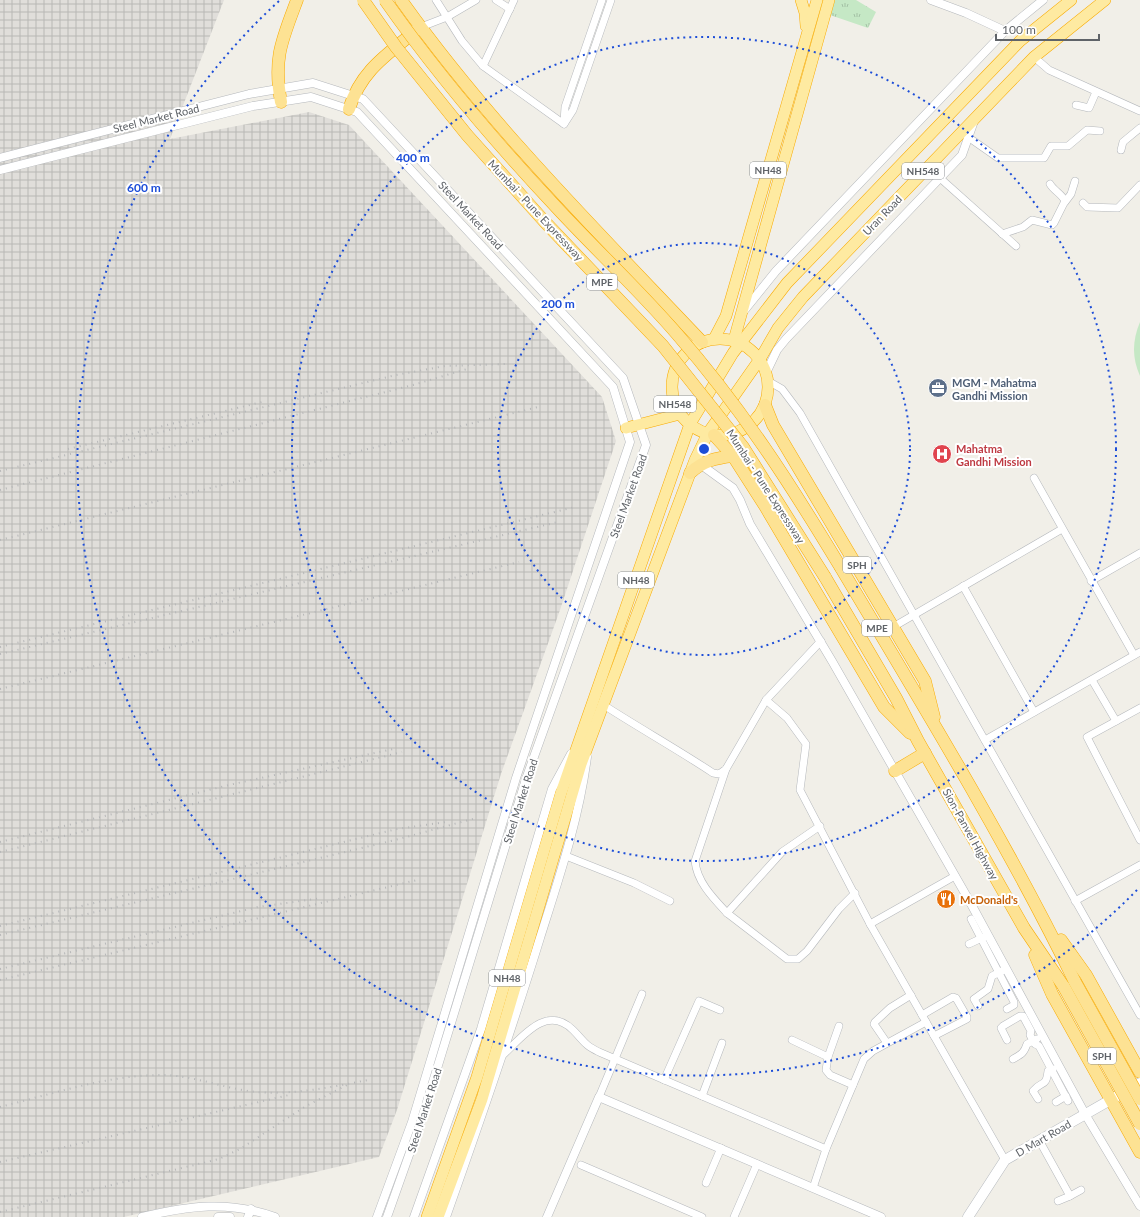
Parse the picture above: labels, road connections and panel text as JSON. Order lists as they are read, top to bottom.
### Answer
{
  "streets": {
    "highway": [
      "NH48",
      "NH548",
      "Mumbai - Pune Expressway",
      "Uran Road",
      "MPE",
      "SPH",
      "Sion-Panvel Highway"
    ],
    "main road": ["D Mart Road"],
    "street": ["Steel Market Road"]
  },
  "crossings": [
    ["NH48", "NH548"],
    ["NH48", "Uran Road"],
    ["NH48", "SPH"],
    ["NH548", "Uran Road"],
    ["NH548", "SPH"],
    ["Mumbai - Pune Expressway", "SPH"],
    ["Mumbai - Pune Expressway", "Sion-Panvel Highway"],
    ["Uran Road", "SPH"],
    ["SPH", "Sion-Panvel Highway"]
  ],
  "places": {
    "office": ["MGM - Mahatma Gandhi Mission"],
    "hospital": ["Mahatma Gandhi Mission"],
    "restaurant": ["McDonald's"]
  },
  "scale_bar": "100 m",
  "rings": ["400 m", "600 m", "200 m"]
}
